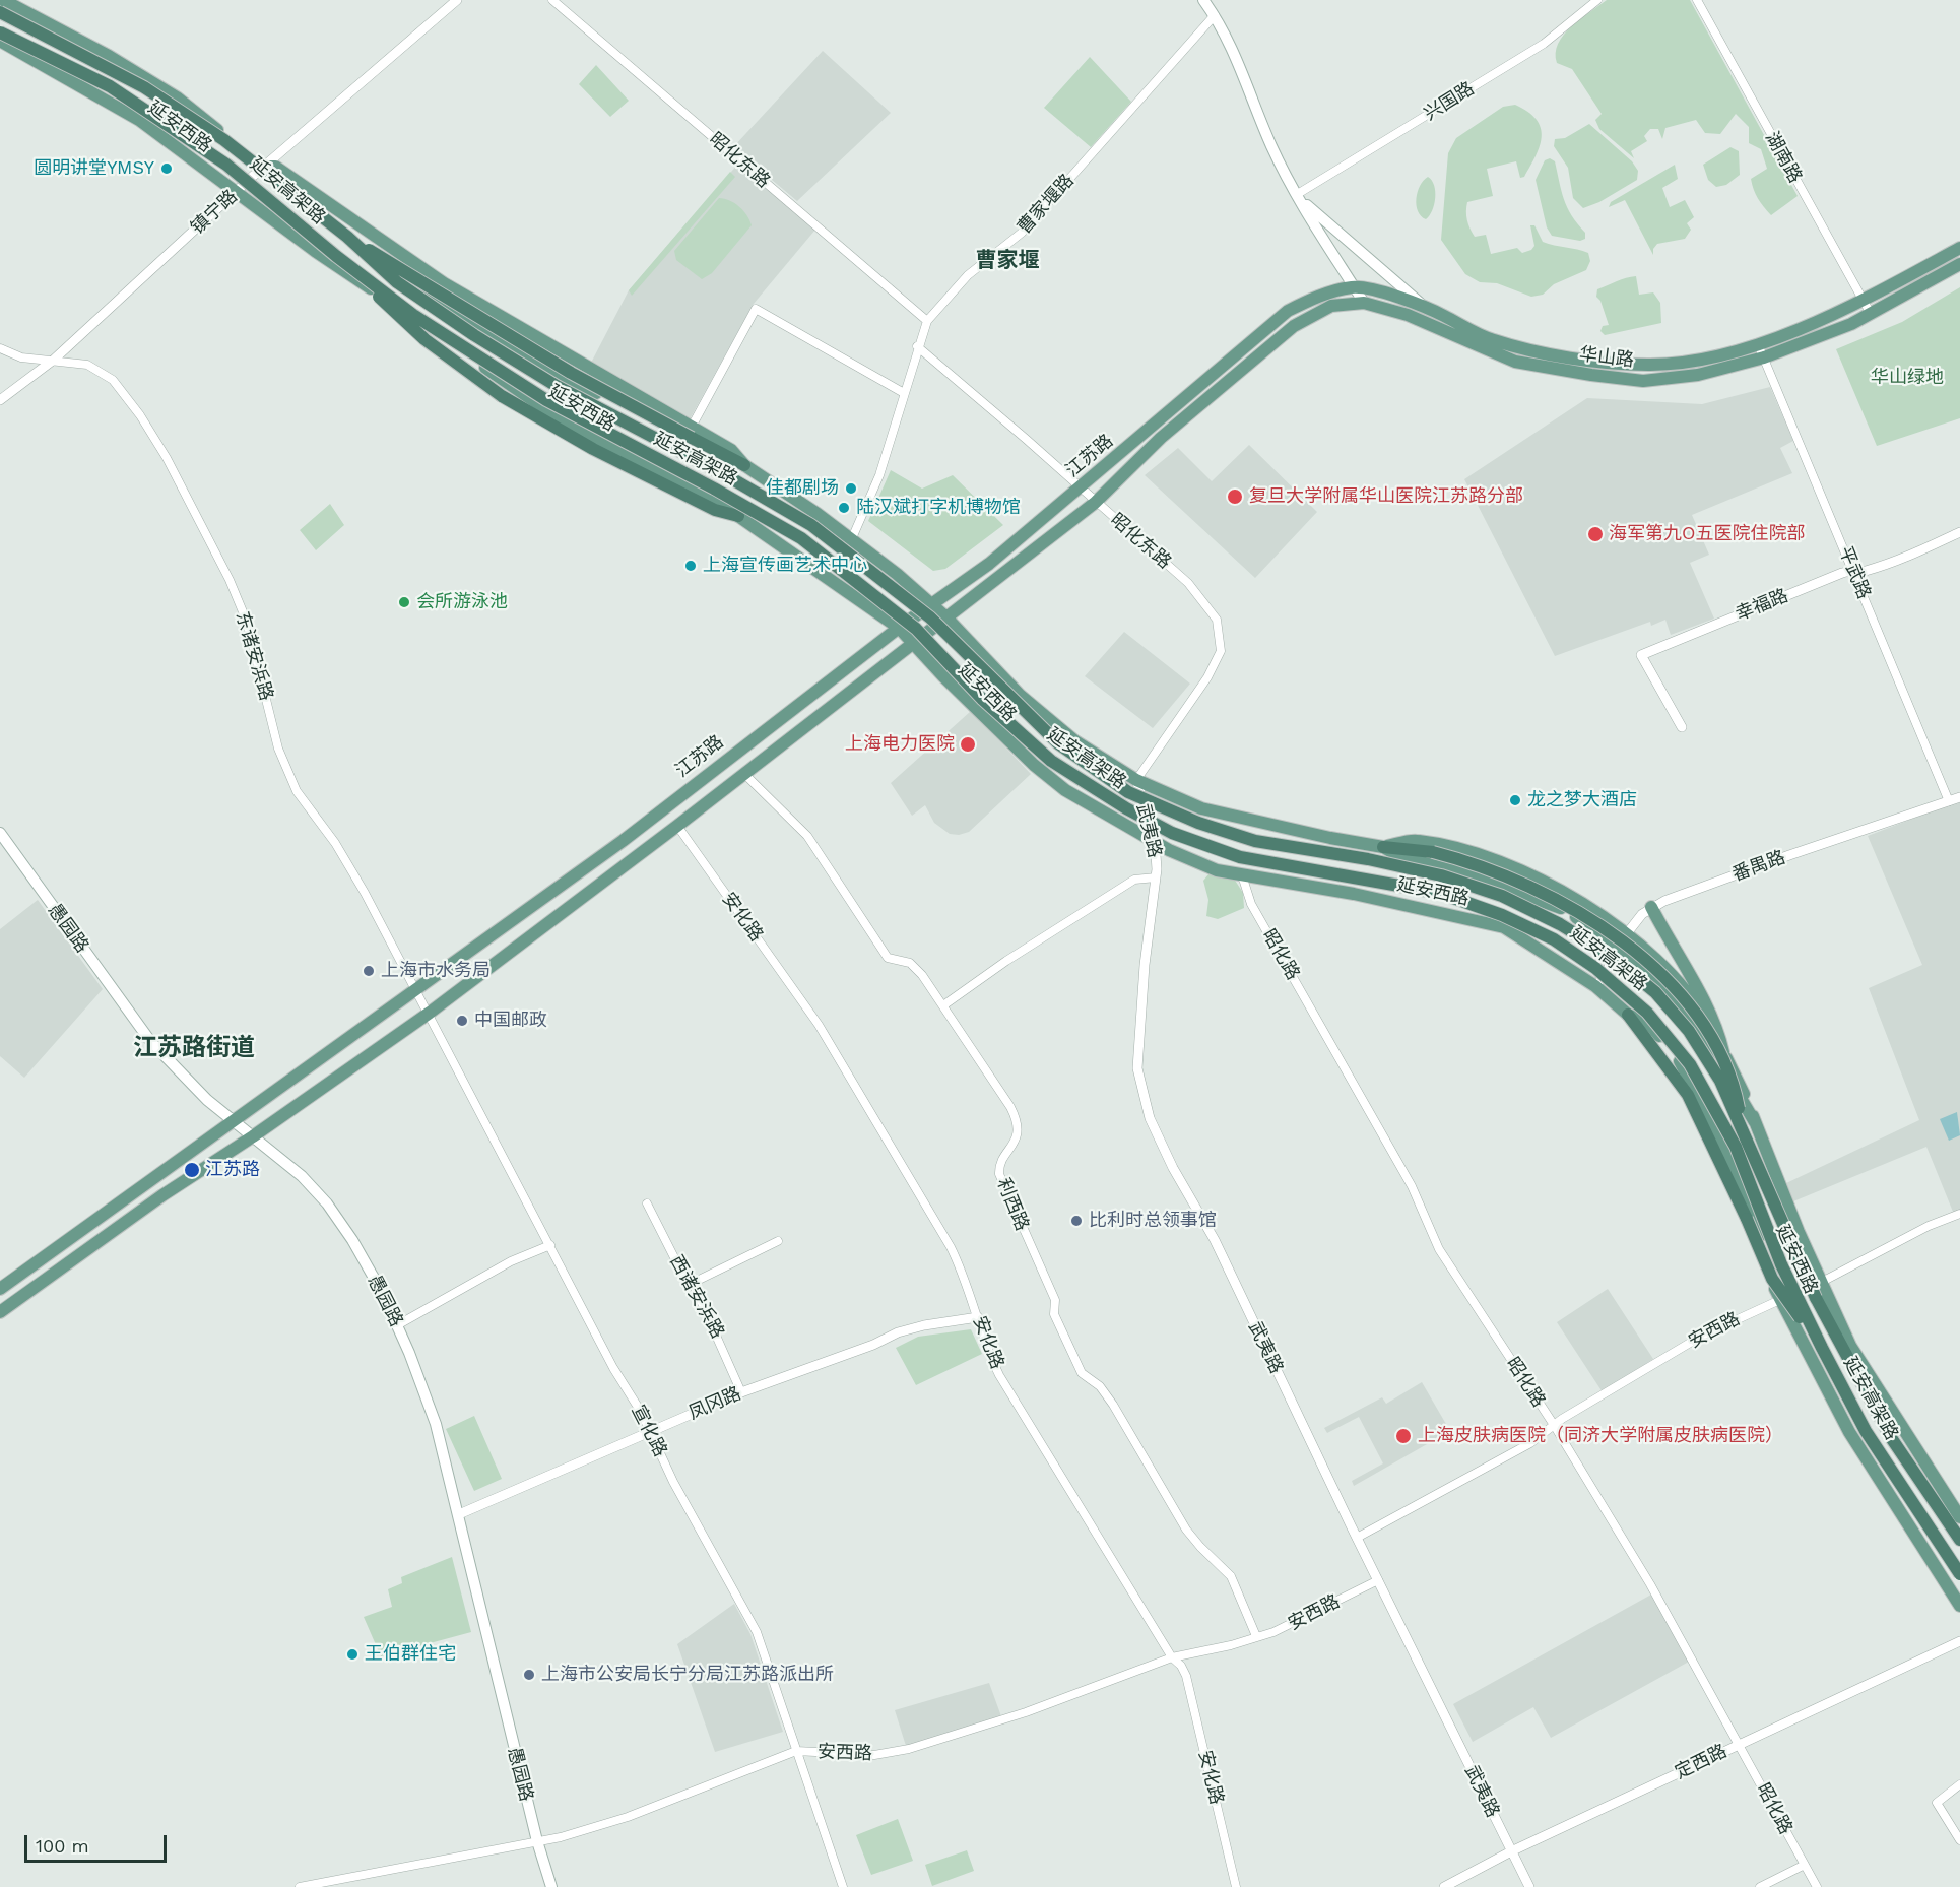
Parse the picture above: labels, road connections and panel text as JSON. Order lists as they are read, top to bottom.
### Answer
{
  "streets": {
    "highway": ["延安高架路"],
    "main road": [
      "延安西路",
      "华山路",
      "江苏路",
      "愚园路"
    ],
    "street": [
      "兴国路",
      "湖南路",
      "昭化东路",
      "曹家堰路",
      "镇宁路",
      "平武路",
      "幸福路",
      "东诸安浜路",
      "武夷路",
      "番禺路",
      "安化路",
      "昭化路",
      "利西路",
      "西诸安浜路",
      "安西路",
      "凤冈路",
      "宣化路",
      "定西路"
    ]
  },
  "crossings": [
    ["兴国路", "华山路"],
    ["延安西路", "昭化东路"],
    ["延安西路", "曹家堰路"],
    ["延安西路", "镇宁路"],
    ["延安西路", "江苏路"],
    ["延安西路", "武夷路"],
    ["延安西路", "番禺路"],
    ["延安西路", "昭化路"],
    ["延安西路", "安西路"],
    ["湖南路", "华山路"],
    ["昭化东路", "曹家堰路"],
    ["昭化东路", "江苏路"],
    ["昭化东路", "武夷路"],
    ["曹家堰路", "华山路"],
    ["镇宁路", "东诸安浜路"],
    ["华山路", "江苏路"],
    ["华山路", "平武路"],
    ["江苏路", "东诸安浜路"],
    ["江苏路", "安化路"],
    ["江苏路", "愚园路"],
    ["江苏路", "利西路"],
    ["江苏路", "宣化路"],
    ["平武路", "幸福路"],
    ["平武路", "番禺路"],
    ["东诸安浜路", "宣化路"],
    ["武夷路", "安西路"],
    ["武夷路", "定西路"],
    ["安化路", "安西路"],
    ["安化路", "凤冈路"],
    ["愚园路", "安西路"],
    ["愚园路", "凤冈路"],
    ["昭化路", "安西路"],
    ["昭化路", "定西路"],
    ["利西路", "安西路"],
    ["西诸安浜路", "凤冈路"],
    ["安西路", "宣化路"],
    ["凤冈路", "宣化路"]
  ],
  "districts": ["曹家堰", "江苏路街道"],
  "parks": ["华山绿地"],
  "places": [
    "圆明讲堂YMSY",
    "佳都剧场",
    "复旦大学附属华山医院江苏路分部",
    "陆汉斌打字机博物馆",
    "海军第九O五医院住院部",
    "上海宣传画艺术中心",
    "会所游泳池",
    "上海电力医院",
    "龙之梦大酒店",
    "上海市水务局",
    "中国邮政",
    "江苏路",
    "比利时总领事馆",
    "上海皮肤病医院（同济大学附属皮肤病医院）",
    "王伯群住宅",
    "上海市公安局长宁分局江苏路派出所"
  ],
  "scale_bar": "100 m"
}
